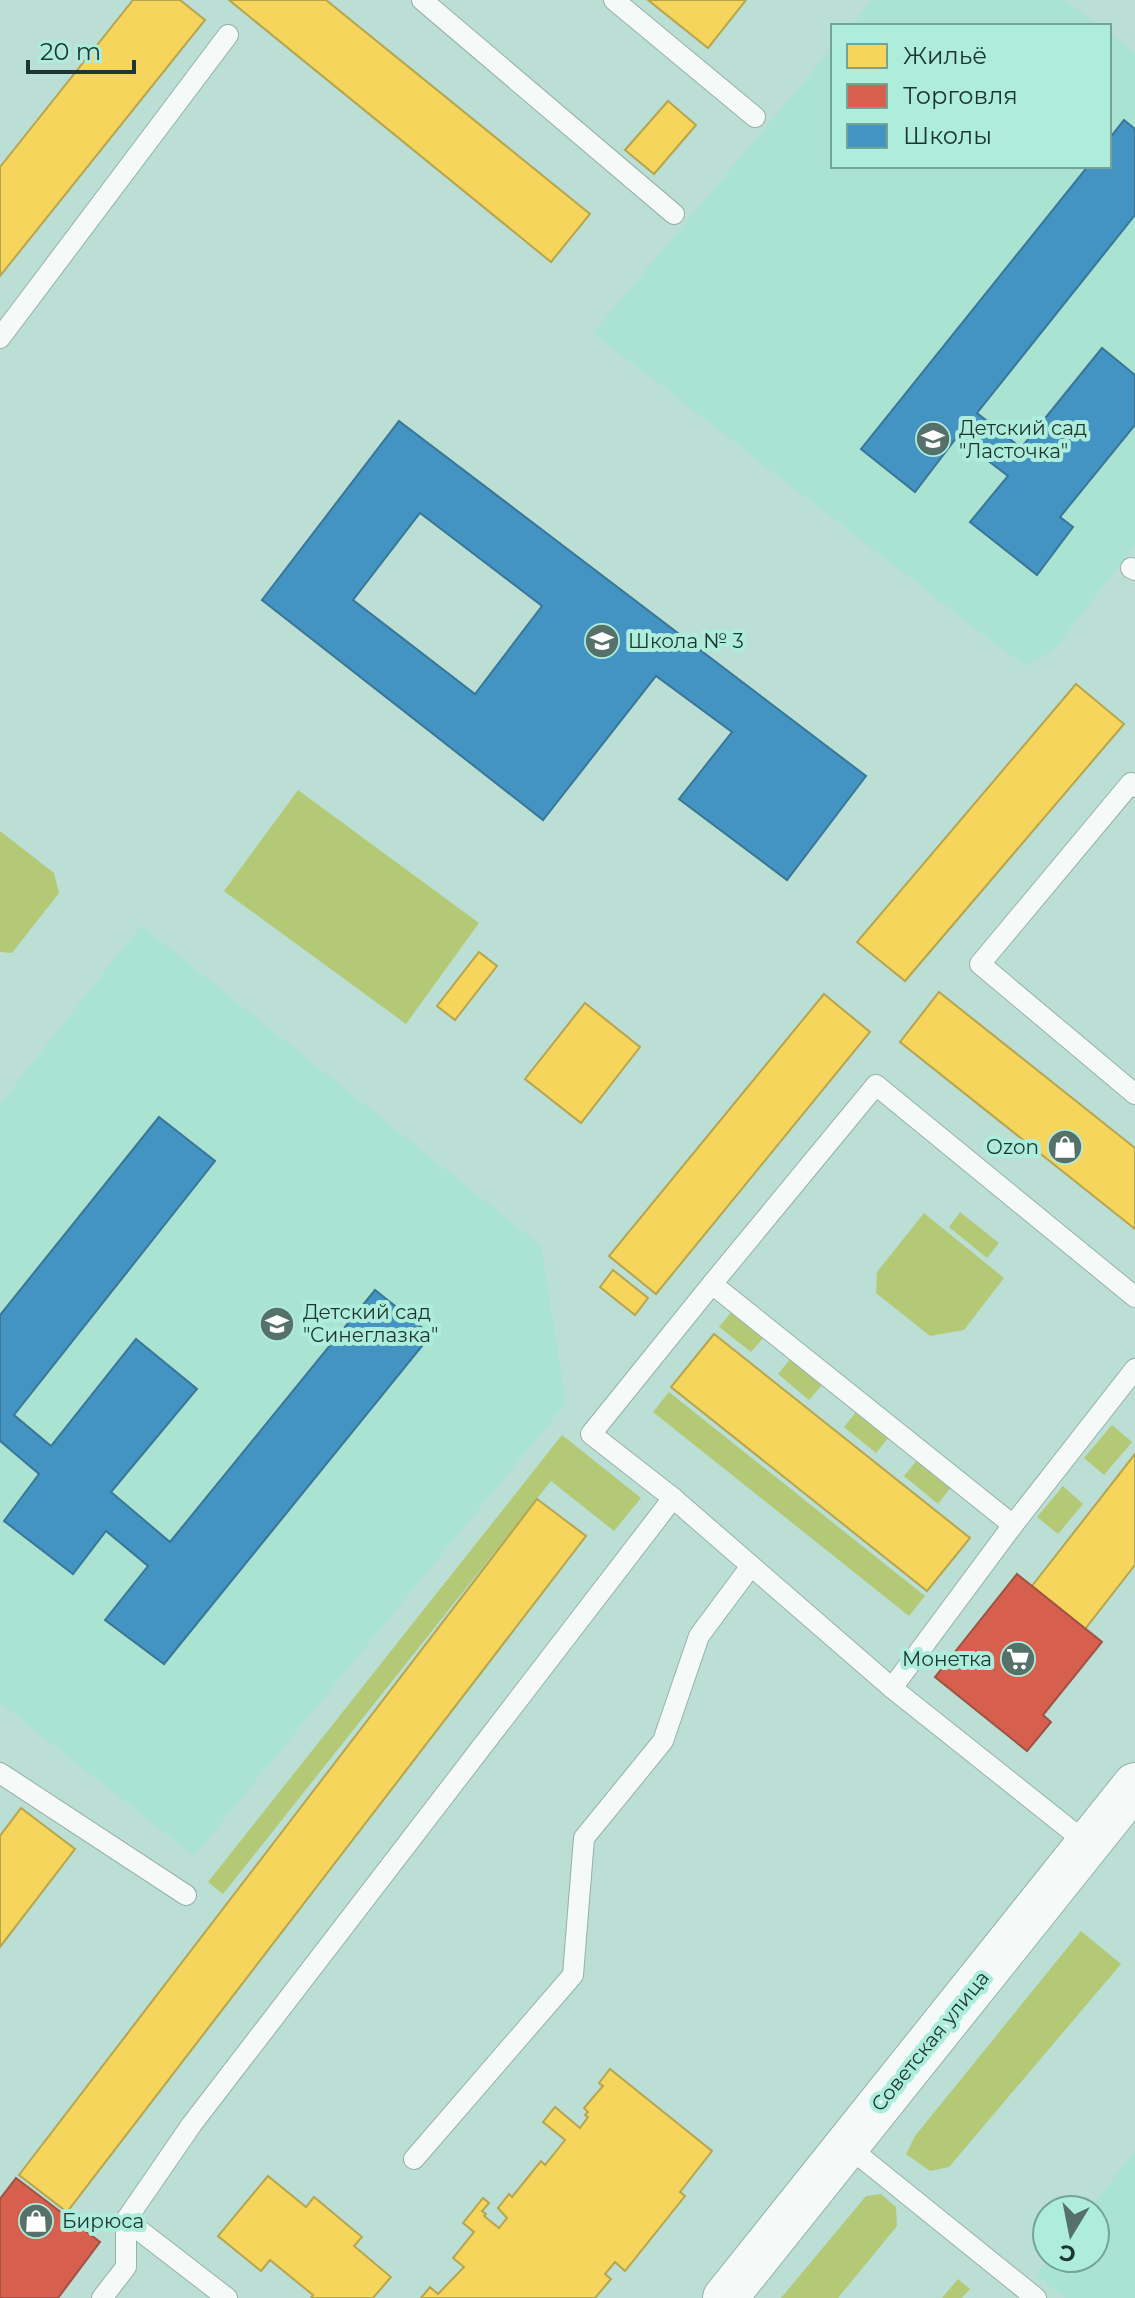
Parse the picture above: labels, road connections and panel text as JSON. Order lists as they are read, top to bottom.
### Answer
{
  "streets": {
    "main road": ["Советская улица"]
  },
  "places": {
    "school or university": ["Детский сад \"Ласточка\"", "Школа № 3", "Детский сад \"Синеглазка\""],
    "shop": ["Ozon", "Бирюса"],
    "supermarket": ["Монетка"]
  },
  "legend": ["Жильё", "Торговля", "Школы"],
  "scale_bar": "20 m",
  "north": "bottom"
}
